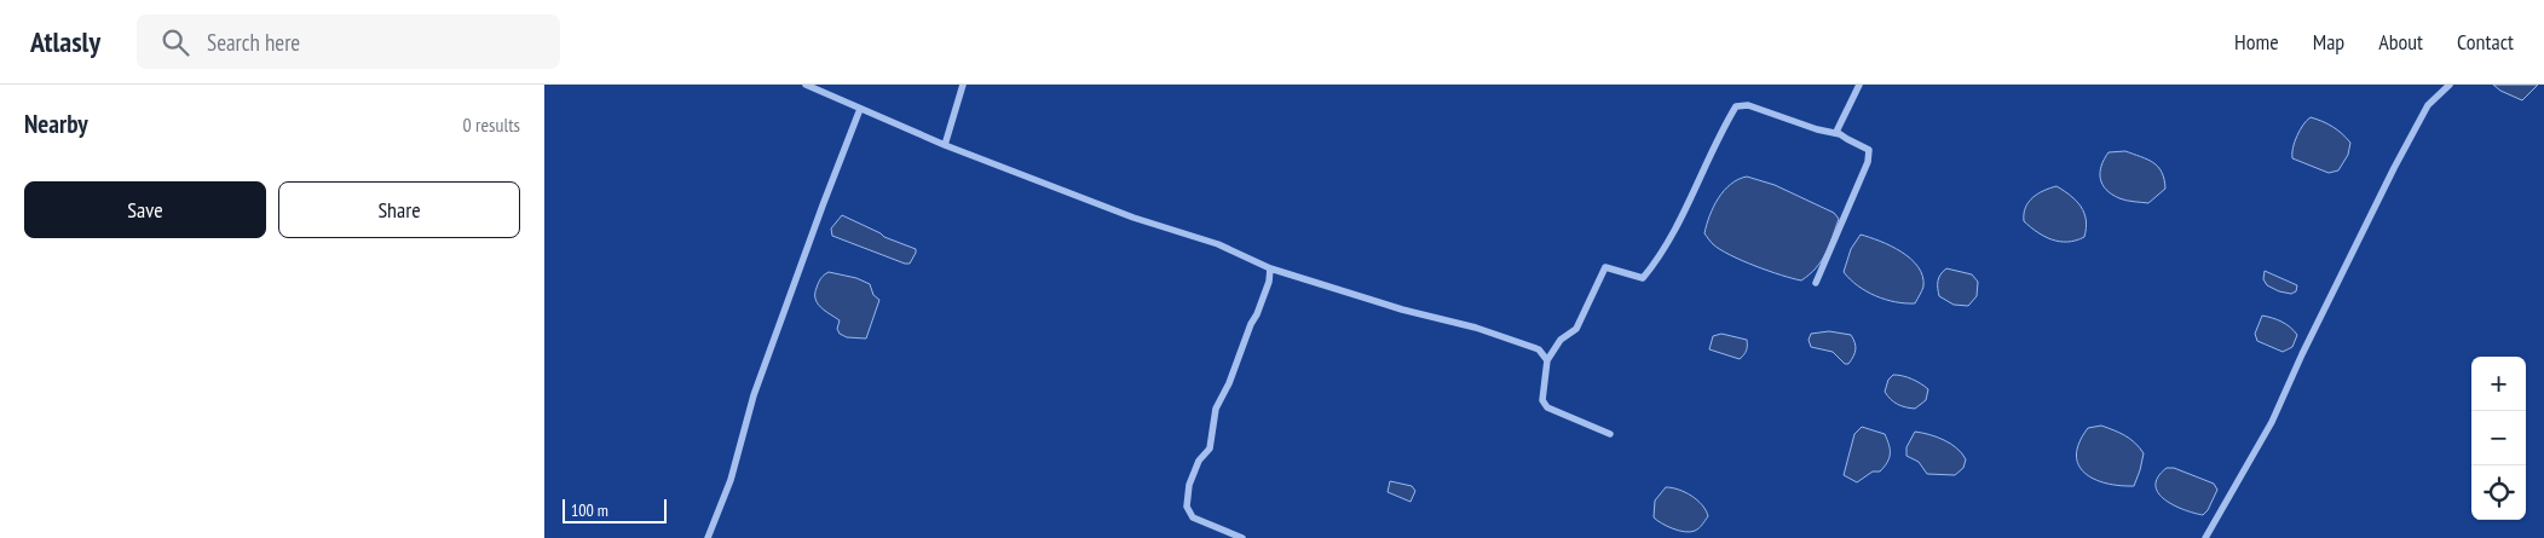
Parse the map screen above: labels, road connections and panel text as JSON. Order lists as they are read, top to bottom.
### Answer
{
  "scale_bar": "100 m",
  "page": {
    "header": "Atlasly",
    "search": "Search here",
    "nav": [
      "Home",
      "Map",
      "About",
      "Contact"
    ],
    "heading": ["Nearby", "0 results"],
    "buttons": ["Save", "Share"],
    "map_buttons": ["+", "−"],
    "scale": "100 m"
  }
}
